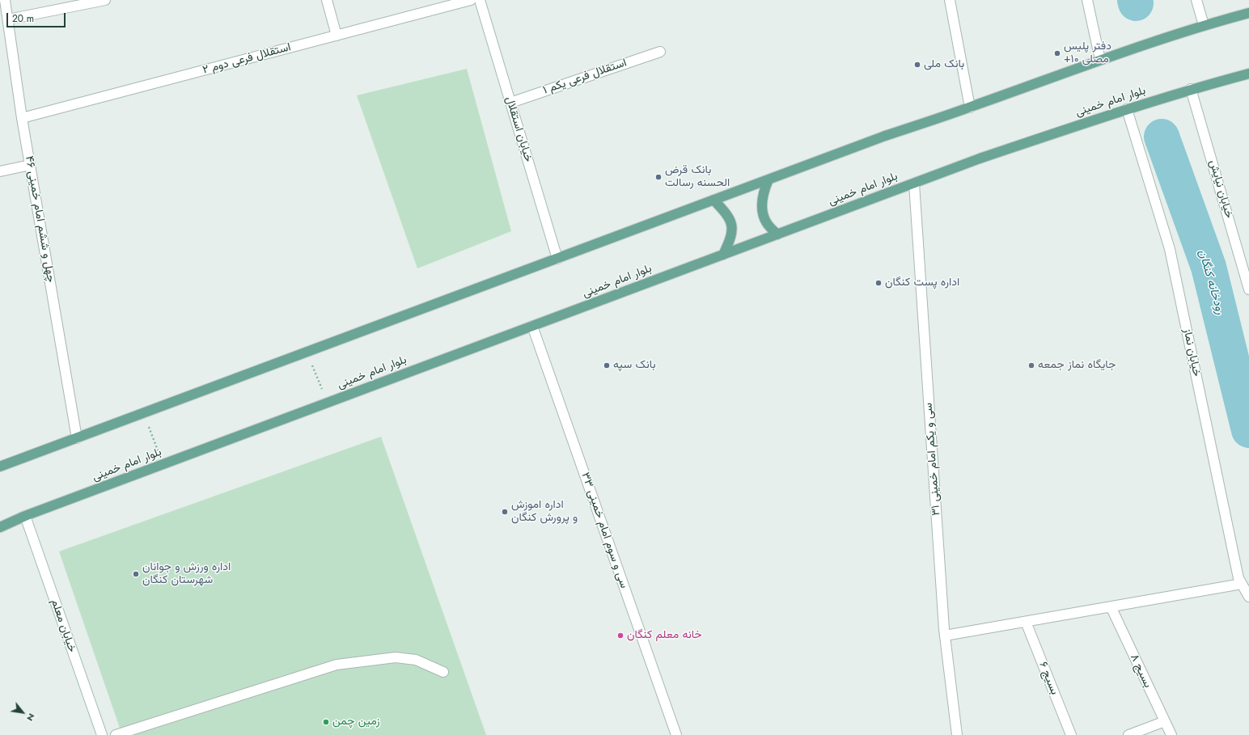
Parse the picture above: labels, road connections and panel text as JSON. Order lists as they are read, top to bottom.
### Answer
{
  "streets": {
    "main road": ["بلوار امام خمینی"],
    "street": [
      "استقلال فرعی دوم ۲",
      "استقلال فرعی یکم ۱",
      "خیابان استقلال",
      "خیابان نیایش",
      "چهل و ششم امام خمینی ۴۶",
      "خیابان نماز",
      "سی و یکم امام خمینی ۳۱",
      "سی و سوم امام خمینی ۳۳",
      "خیابان معلم",
      "بسیج ۸",
      "بسیج ۶"
    ]
  },
  "crossings": [
    ["استقلال فرعی دوم ۲", "چهل و ششم امام خمینی ۴۶"],
    ["استقلال فرعی یکم ۱", "خیابان استقلال"],
    ["بلوار امام خمینی", "خیابان نیایش"],
    ["بلوار امام خمینی", "خیابان نماز"],
    ["بلوار امام خمینی", "سی و یکم امام خمینی ۳۱"],
    ["بلوار امام خمینی", "سی و سوم امام خمینی ۳۳"],
    ["بلوار امام خمینی", "خیابان معلم"]
  ],
  "water": ["رودخانه کنگان"],
  "places": [
    "دفتر پلیس +۱۰ مصلی",
    "بانک ملی",
    "بانک قرض الحسنه رسالت",
    "اداره پست کنگان",
    "بانک سپه",
    "جایگاه نماز جمعه",
    "اداره اموزش و پرورش کنگان",
    "اداره ورزش و جوانان شهرستان کنگان",
    "خانه معلم کنگان",
    "زمین چمن"
  ],
  "scale_bar": "20 m",
  "north": "bottom right"
}
